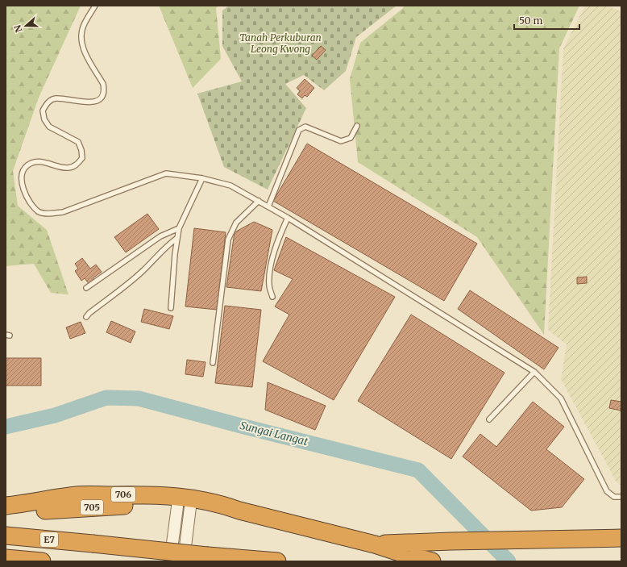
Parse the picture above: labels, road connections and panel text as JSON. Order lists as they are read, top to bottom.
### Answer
{
  "streets": {
    "highway": ["706", "705", "E7"]
  },
  "water": ["Sungai Langat"],
  "parks": ["Tanah Perkuburan Leong Kwong"],
  "scale_bar": "50 m",
  "north": "left"
}
